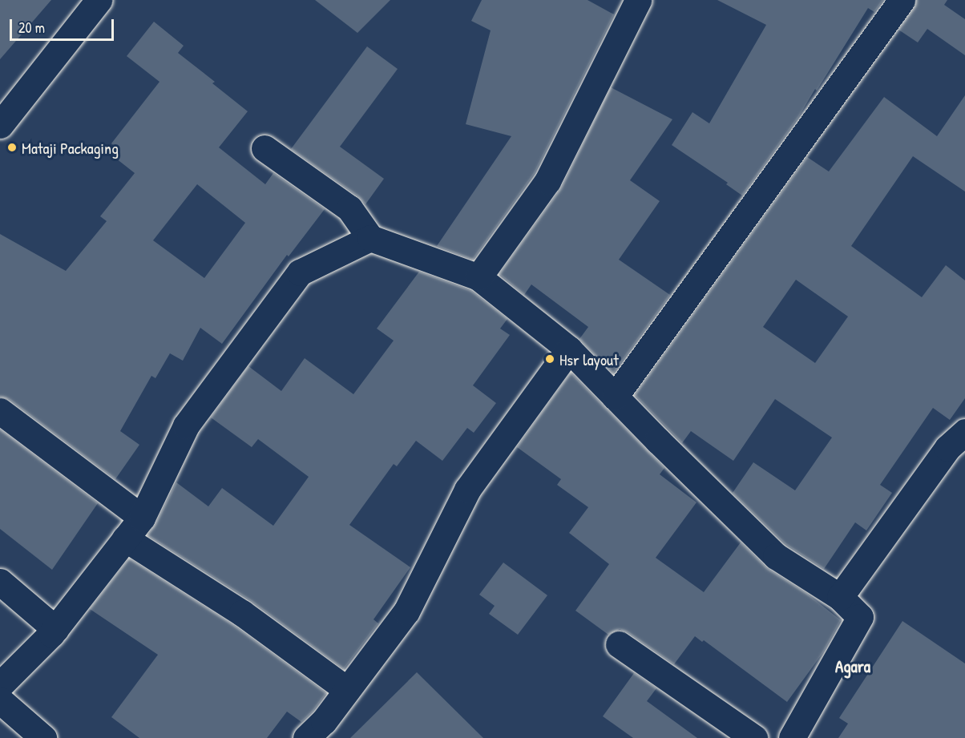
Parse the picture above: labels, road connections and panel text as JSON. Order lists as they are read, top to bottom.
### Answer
{
  "districts": ["Agara"],
  "places": ["Mataji Packaging", "Hsr layout"],
  "scale_bar": "20 m"
}
